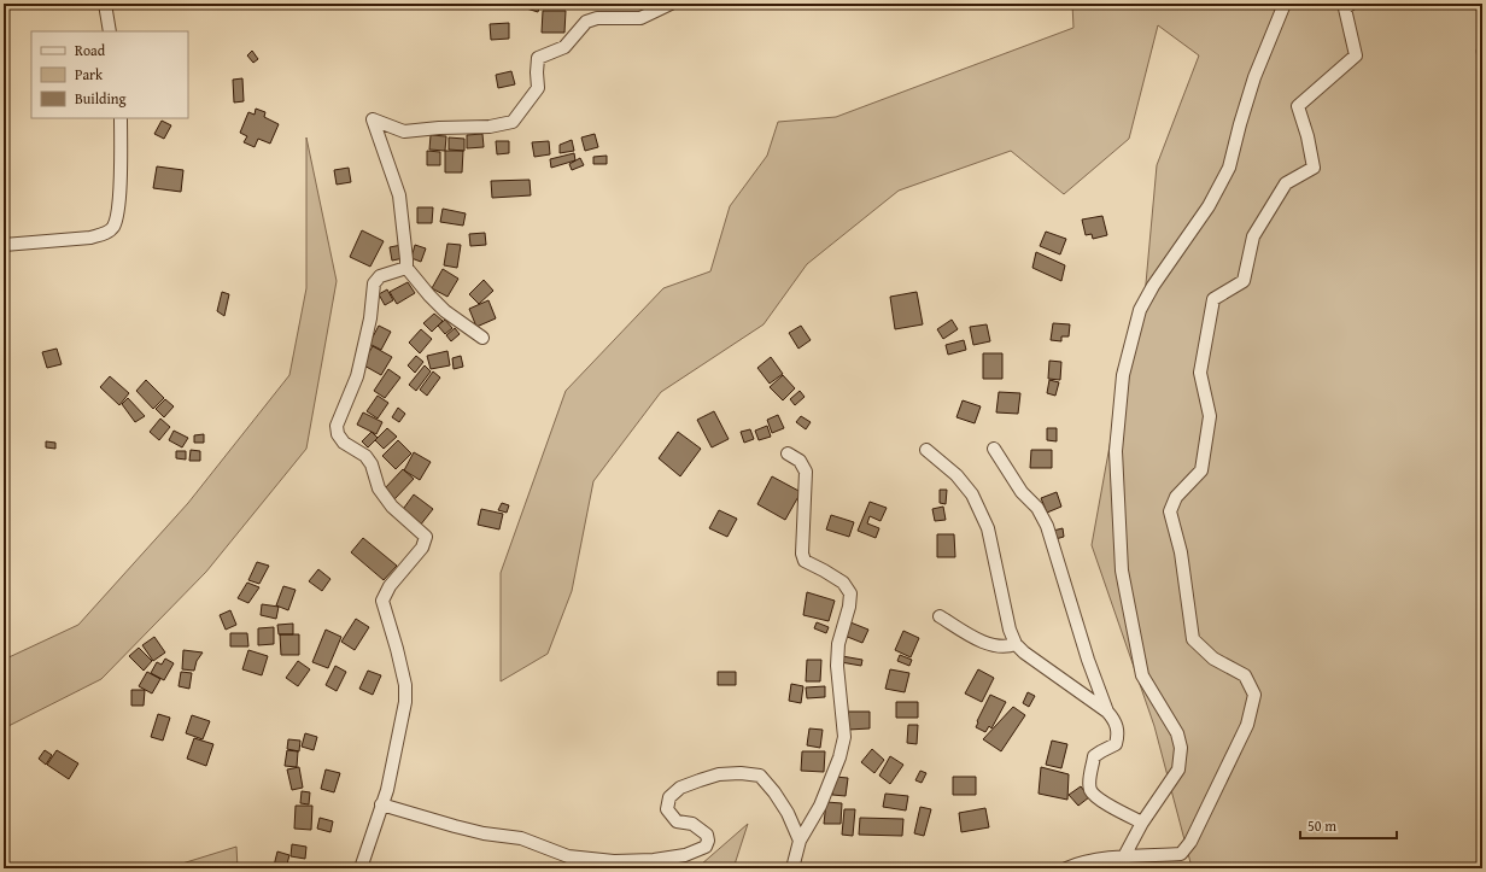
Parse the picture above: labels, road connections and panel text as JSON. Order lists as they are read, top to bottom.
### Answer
{
  "legend": ["Road", "Park", "Building"],
  "scale_bar": "50 m"
}
